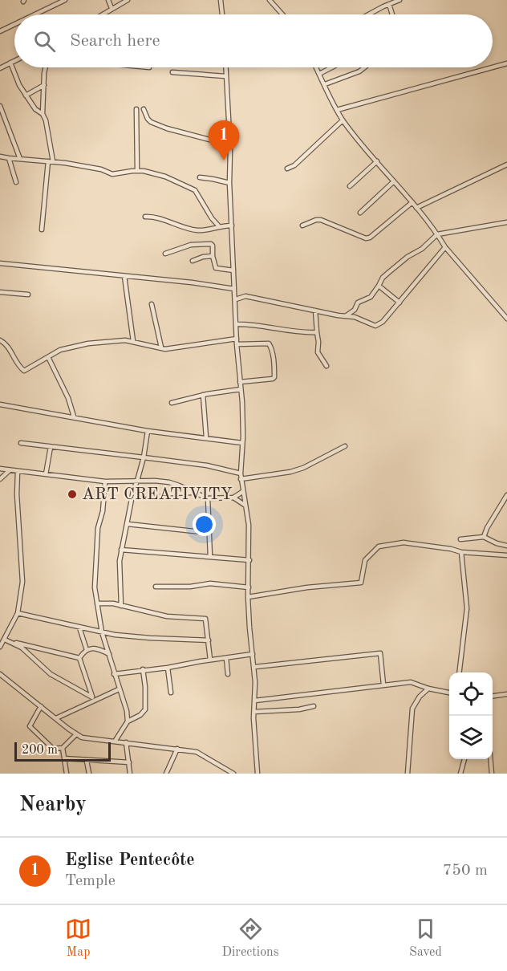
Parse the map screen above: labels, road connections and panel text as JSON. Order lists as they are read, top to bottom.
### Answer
{
  "places": ["ART CREATIVITY"],
  "scale_bar": "200 m",
  "page": {
    "search": "Search here",
    "pins": "1",
    "scale": "200 m",
    "heading": "Nearby",
    "list": [
      {
        "mark": "1",
        "name": "Eglise Pentecôte",
        "note": "Temple",
        "value": "750 m"
      }
    ],
    "nav": ["Map", "Directions", "Saved"]
  }
}
